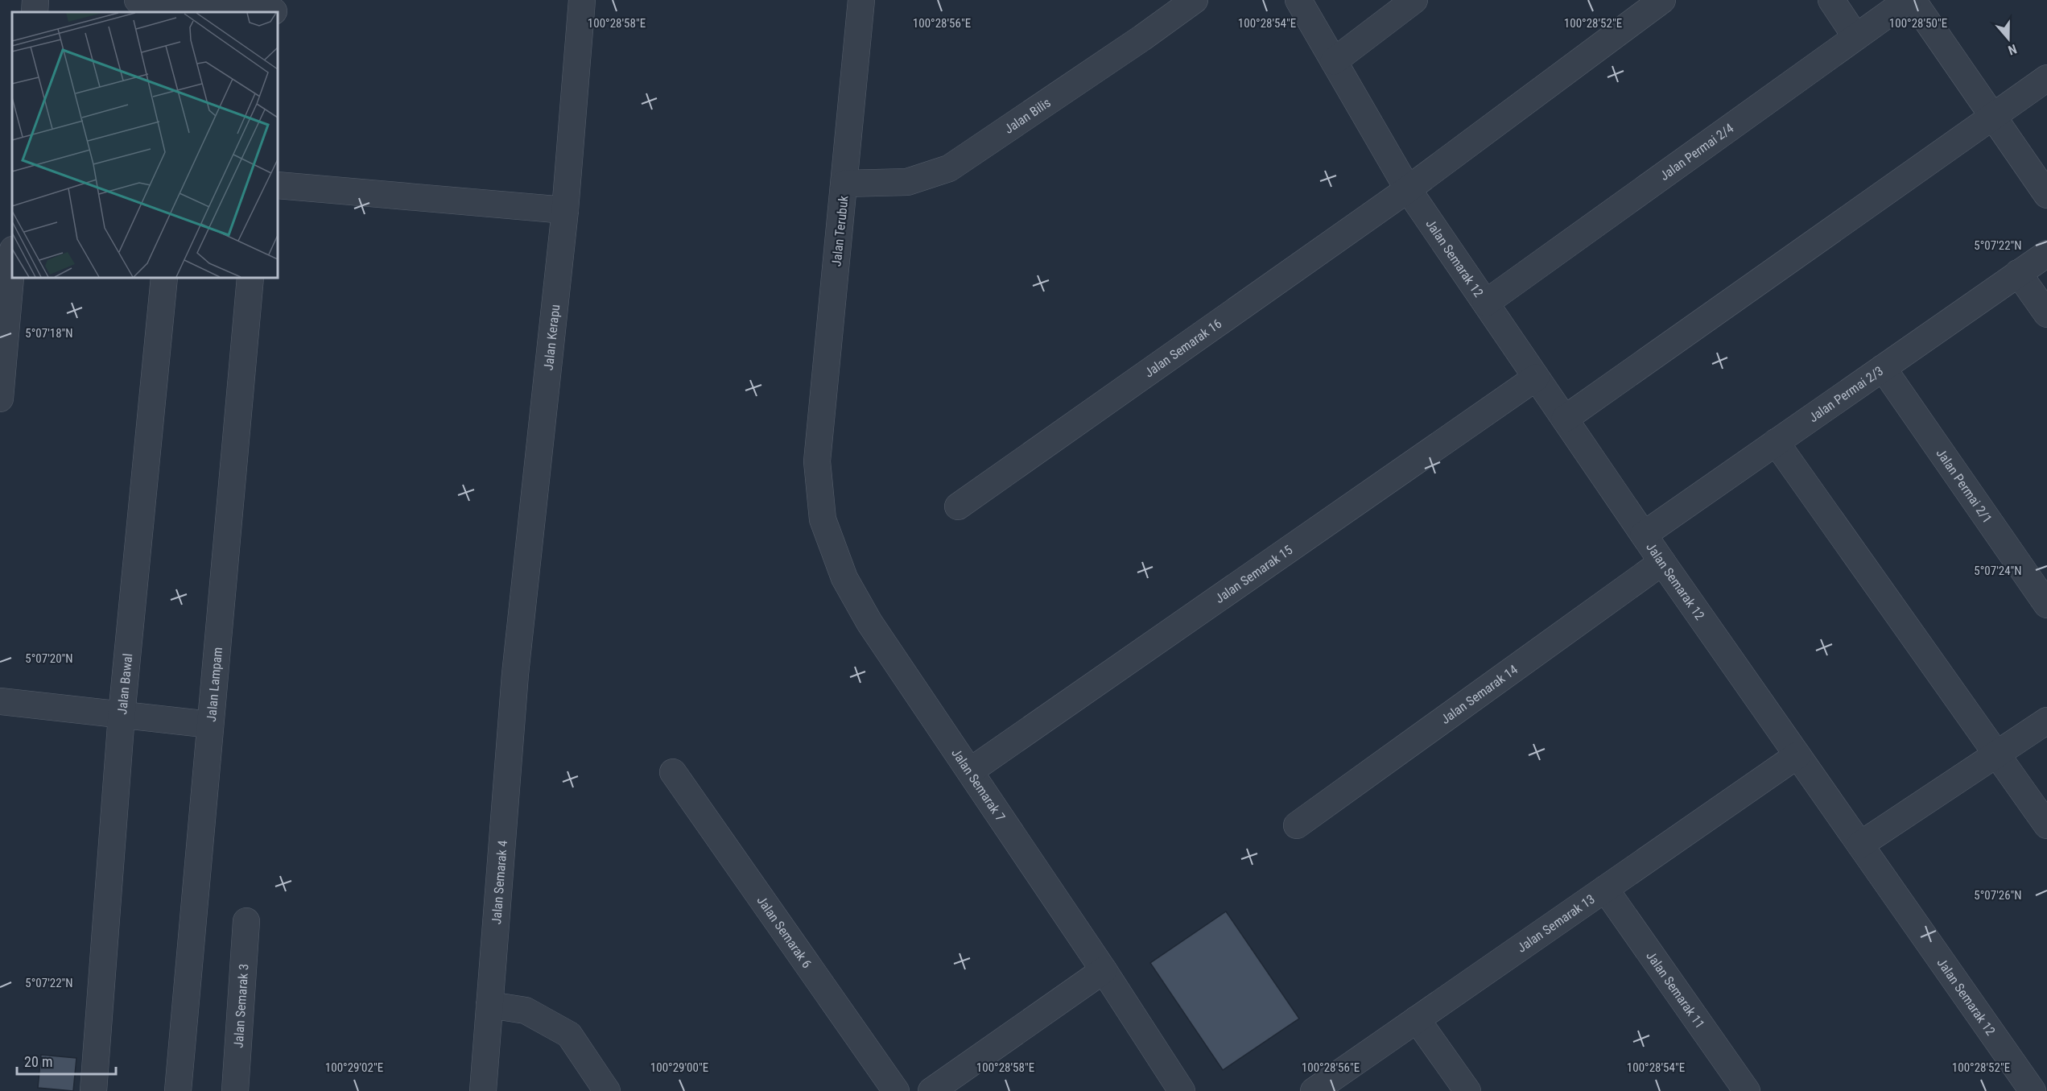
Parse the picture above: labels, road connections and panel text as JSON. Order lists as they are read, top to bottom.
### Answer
{
  "streets": {
    "street": [
      "Jalan Bilis",
      "Jalan Permai 2/4",
      "Jalan Terubuk",
      "Jalan Semarak 12",
      "Jalan Kerapu",
      "Jalan Semarak 16",
      "Jalan Permai 2/3",
      "Jalan Permai 2/1",
      "Jalan Semarak 15",
      "Jalan Bawal",
      "Jalan Lampam",
      "Jalan Semarak 14",
      "Jalan Semarak 7",
      "Jalan Semarak 4",
      "Jalan Semarak 13",
      "Jalan Semarak 6",
      "Jalan Semarak 11",
      "Jalan Semarak 3"
    ]
  },
  "crossings": [
    ["Jalan Bilis", "Jalan Terubuk"],
    ["Jalan Permai 2/4", "Jalan Semarak 12"],
    ["Jalan Terubuk", "Jalan Semarak 7"],
    ["Jalan Semarak 12", "Jalan Semarak 16"],
    ["Jalan Semarak 12", "Jalan Permai 2/3"],
    ["Jalan Semarak 12", "Jalan Semarak 15"],
    ["Jalan Semarak 12", "Jalan Semarak 14"],
    ["Jalan Semarak 12", "Jalan Semarak 13"],
    ["Jalan Kerapu", "Jalan Semarak 4"],
    ["Jalan Permai 2/3", "Jalan Permai 2/1"],
    ["Jalan Semarak 15", "Jalan Semarak 7"],
    ["Jalan Semarak 13", "Jalan Semarak 11"]
  ],
  "scale_bar": "20 m",
  "north": "bottom",
  "coordinates": [
    "100°28'58\"E",
    "100°28'56\"E",
    "100°28'52\"E",
    "100°28'54\"E",
    "100°28'50\"E",
    "5°07'22\"N",
    "5°07'18\"N",
    "5°07'24\"N",
    "5°07'20\"N",
    "5°07'26\"N",
    "100°29'02\"E",
    "100°29'00\"E"
  ]
}
